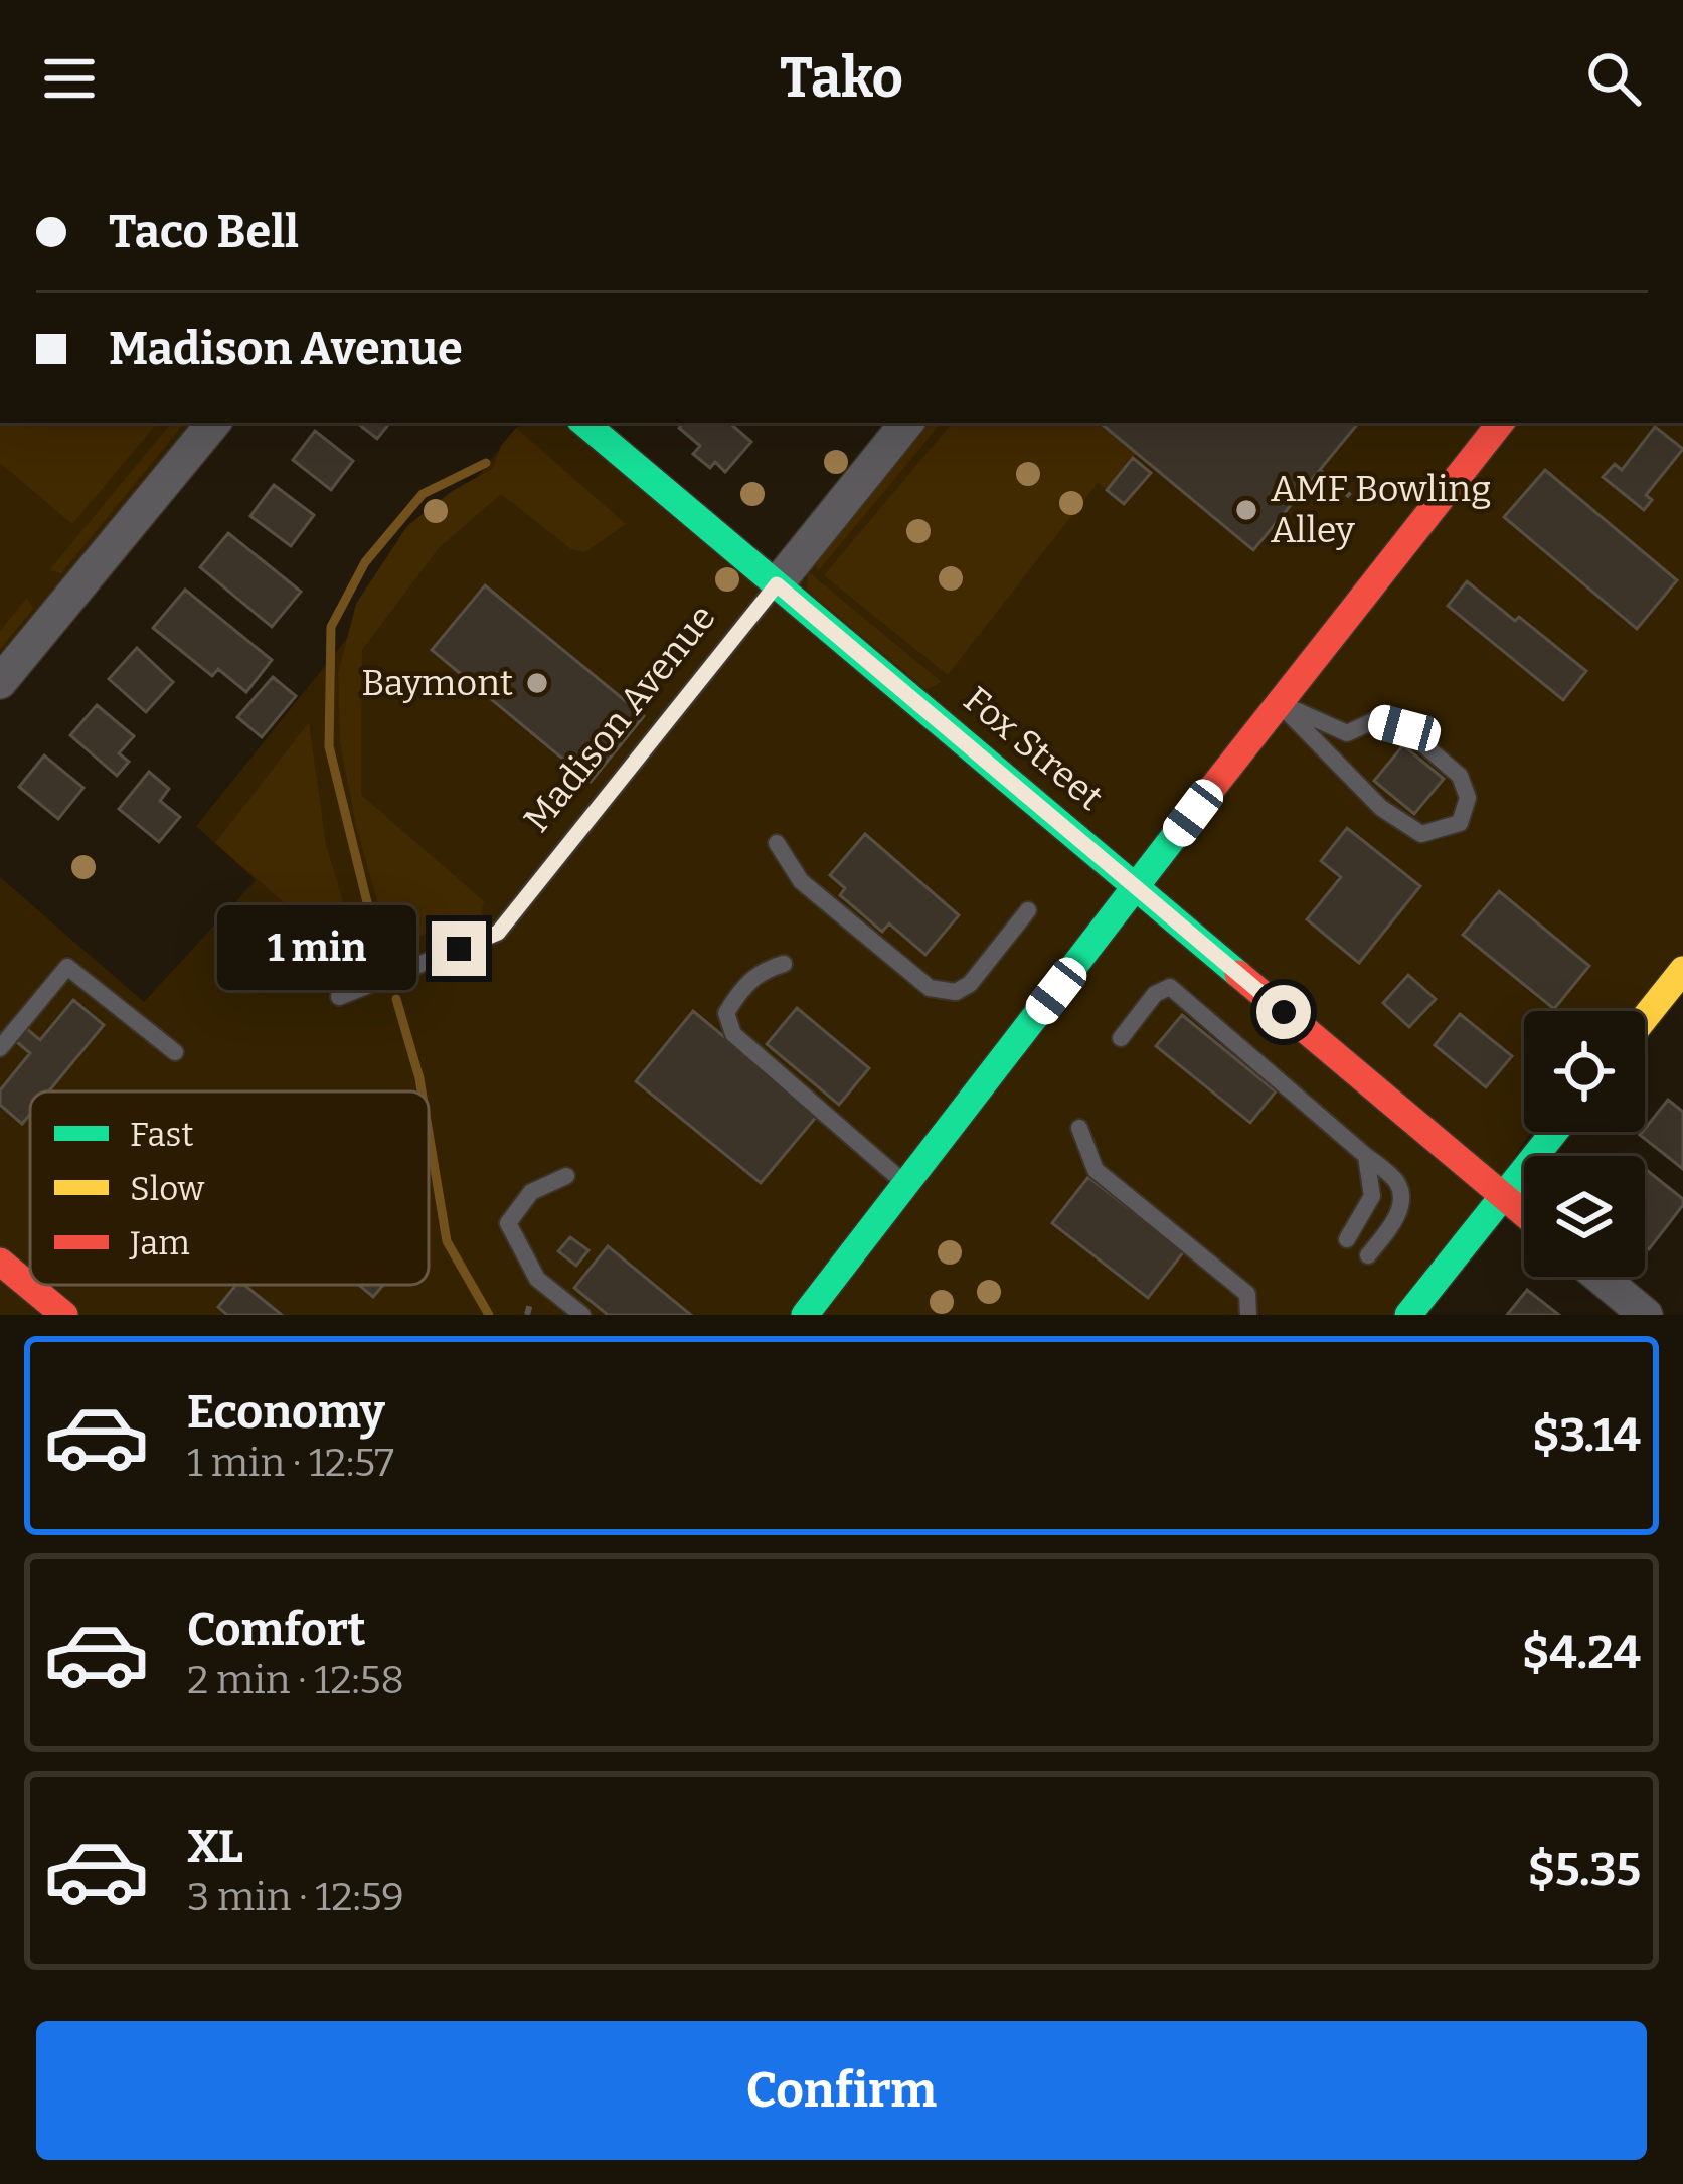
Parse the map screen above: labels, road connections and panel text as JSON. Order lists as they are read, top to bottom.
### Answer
{
  "streets": {
    "street": ["Madison Avenue", "Fox Street"]
  },
  "crossings": [
    ["Madison Avenue", "Fox Street"]
  ],
  "places": ["AMF Bowling Alley", "Baymont"],
  "legend": ["Fast", "Slow", "Jam"],
  "page": {
    "header": "Tako",
    "banner": ["Taco Bell", "Madison Avenue"],
    "bubble": "1 min",
    "list": [
      {
        "name": "Economy",
        "note": "1 min · 12:57",
        "value": "$3.14"
      },
      {
        "name": "Comfort",
        "note": "2 min · 12:58",
        "value": "$4.24"
      },
      {
        "name": "XL",
        "note": "3 min · 12:59",
        "value": "$5.35"
      }
    ],
    "buttons": "Confirm"
  }
}
